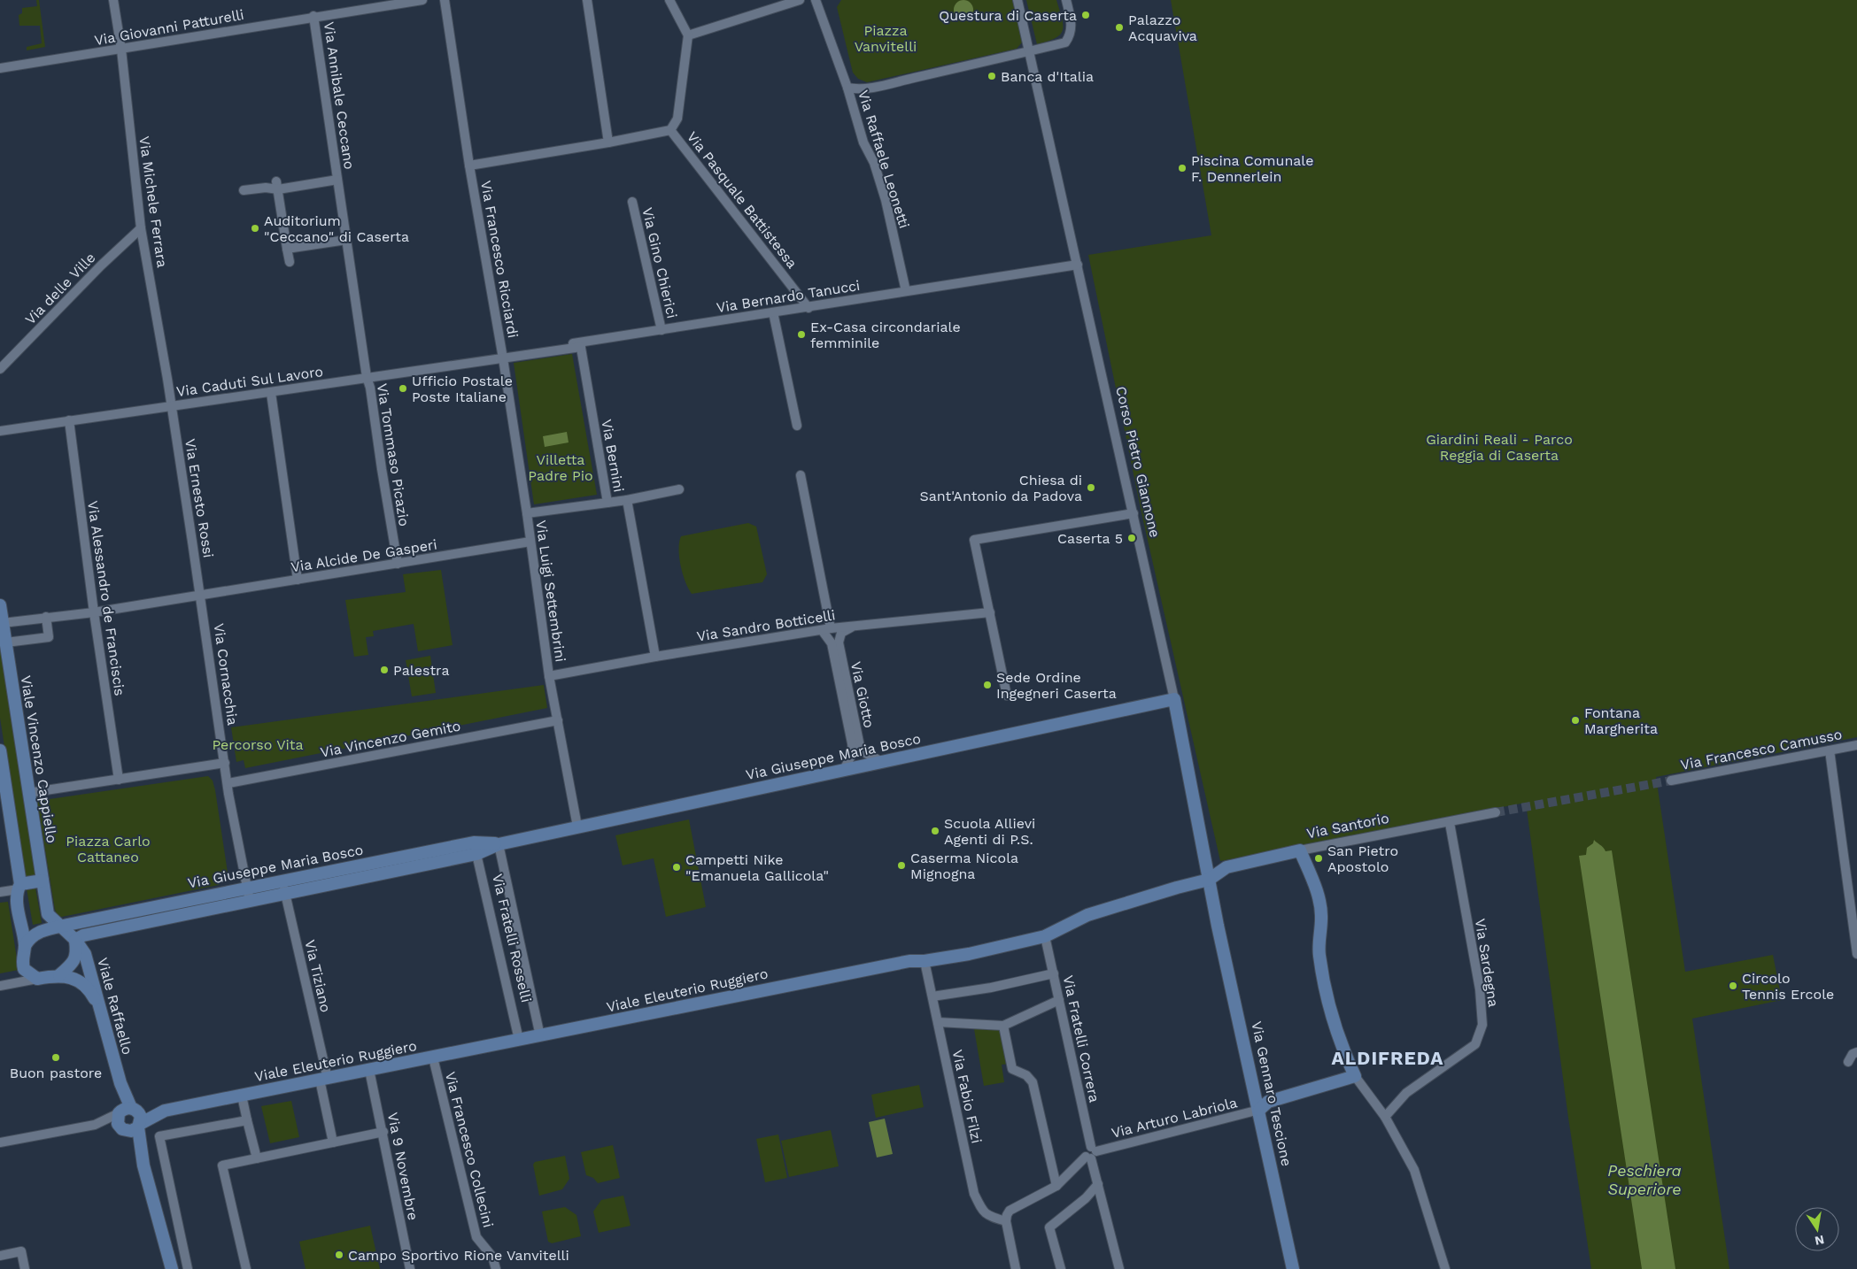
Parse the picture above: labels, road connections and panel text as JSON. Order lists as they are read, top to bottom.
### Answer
{
  "streets": {
    "street": [
      "Via Giovanni Patturelli",
      "Via Annibale Ceccano",
      "Via Raffaele Leonetti",
      "Via Pasquale Battistessa",
      "Via Michele Ferrara",
      "Via Francesco Ricciardi",
      "Via Gino Chierici",
      "Via delle Ville",
      "Via Bernardo Tanucci",
      "Via Caduti Sul Lavoro",
      "Via Tommaso Picazio",
      "Via Bernini",
      "Corso Pietro Giannone",
      "Via Ernesto Rossi",
      "Via Alcide De Gasperi",
      "Via Luigi Settembrini",
      "Via Alessandro de Franciscis",
      "Via Sandro Botticelli",
      "Via Cornacchia",
      "Via Giotto",
      "Via Vincenzo Gemito",
      "Via Francesco Camusso",
      "Via Giuseppe Maria Bosco",
      "Viale Vincenzo Cappiello",
      "Via Santorio",
      "Via Fratelli Rosselli",
      "Via Sardegna",
      "Via Tiziano",
      "Viale Eleuterio Ruggiero",
      "Viale Raffaello",
      "Via Fratelli Correra",
      "Via Gennaro Tescione",
      "Via Fabio Filzi",
      "Via Arturo Labriola",
      "Via Francesco Collecini",
      "Via 9 Novembre"
    ]
  },
  "crossings": [
    ["Via Giovanni Patturelli", "Via Annibale Ceccano"],
    ["Via Giovanni Patturelli", "Via Michele Ferrara"],
    ["Via Annibale Ceccano", "Via Caduti Sul Lavoro"],
    ["Via Annibale Ceccano", "Via Tommaso Picazio"],
    ["Via Raffaele Leonetti", "Via Bernardo Tanucci"],
    ["Via Pasquale Battistessa", "Via Bernardo Tanucci"],
    ["Via Michele Ferrara", "Via delle Ville"],
    ["Via Michele Ferrara", "Via Caduti Sul Lavoro"],
    ["Via Michele Ferrara", "Via Ernesto Rossi"],
    ["Via Francesco Ricciardi", "Via Bernardo Tanucci"],
    ["Via Francesco Ricciardi", "Via Caduti Sul Lavoro"],
    ["Via Francesco Ricciardi", "Via Luigi Settembrini"],
    ["Via Gino Chierici", "Via Bernardo Tanucci"],
    ["Via Bernardo Tanucci", "Via Caduti Sul Lavoro"],
    ["Via Bernardo Tanucci", "Via Bernini"],
    ["Via Bernardo Tanucci", "Corso Pietro Giannone"],
    ["Via Bernardo Tanucci", "Via Luigi Settembrini"],
    ["Via Caduti Sul Lavoro", "Via Tommaso Picazio"],
    ["Via Caduti Sul Lavoro", "Via Ernesto Rossi"],
    ["Via Caduti Sul Lavoro", "Via Luigi Settembrini"],
    ["Via Caduti Sul Lavoro", "Via Alessandro de Franciscis"],
    ["Via Tommaso Picazio", "Via Alcide De Gasperi"],
    ["Via Bernini", "Via Sandro Botticelli"],
    ["Corso Pietro Giannone", "Via Giuseppe Maria Bosco"],
    ["Corso Pietro Giannone", "Via Santorio"],
    ["Corso Pietro Giannone", "Viale Eleuterio Ruggiero"],
    ["Corso Pietro Giannone", "Via Gennaro Tescione"],
    ["Via Ernesto Rossi", "Via Alcide De Gasperi"],
    ["Via Ernesto Rossi", "Via Cornacchia"],
    ["Via Alcide De Gasperi", "Via Luigi Settembrini"],
    ["Via Alcide De Gasperi", "Via Alessandro de Franciscis"],
    ["Via Alcide De Gasperi", "Via Cornacchia"],
    ["Via Alcide De Gasperi", "Viale Vincenzo Cappiello"],
    ["Via Luigi Settembrini", "Via Sandro Botticelli"],
    ["Via Luigi Settembrini", "Via Vincenzo Gemito"],
    ["Via Luigi Settembrini", "Via Giuseppe Maria Bosco"],
    ["Via Sandro Botticelli", "Via Giotto"],
    ["Via Cornacchia", "Via Vincenzo Gemito"],
    ["Via Giotto", "Via Giuseppe Maria Bosco"],
    ["Via Giuseppe Maria Bosco", "Via Fratelli Rosselli"],
    ["Via Giuseppe Maria Bosco", "Via Tiziano"],
    ["Via Giuseppe Maria Bosco", "Viale Raffaello"],
    ["Via Santorio", "Via Sardegna"],
    ["Via Santorio", "Viale Eleuterio Ruggiero"],
    ["Via Santorio", "Via Gennaro Tescione"],
    ["Via Fratelli Rosselli", "Viale Eleuterio Ruggiero"],
    ["Via Tiziano", "Viale Eleuterio Ruggiero"],
    ["Viale Eleuterio Ruggiero", "Viale Raffaello"],
    ["Viale Eleuterio Ruggiero", "Via Fratelli Correra"],
    ["Viale Eleuterio Ruggiero", "Via Gennaro Tescione"],
    ["Viale Eleuterio Ruggiero", "Via Fabio Filzi"],
    ["Viale Eleuterio Ruggiero", "Via Francesco Collecini"],
    ["Viale Eleuterio Ruggiero", "Via 9 Novembre"],
    ["Via Fratelli Correra", "Via Arturo Labriola"],
    ["Via Gennaro Tescione", "Via Arturo Labriola"]
  ],
  "districts": ["ALDIFREDA"],
  "water": ["Peschiera Superiore"],
  "parks": [
    "Piazza Vanvitelli",
    "Giardini Reali - Parco Reggia di Caserta",
    "Villetta Padre Pio",
    "Percorso Vita",
    "Piazza Carlo Cattaneo"
  ],
  "places": [
    "Questura di Caserta",
    "Palazzo Acquaviva",
    "Banca d'Italia",
    "Piscina Comunale F. Dennerlein",
    "Auditorium \"Ceccano\" di Caserta",
    "Ex-Casa circondariale femminile",
    "Ufficio Postale Poste Italiane",
    "Chiesa di Sant'Antonio da Padova",
    "Caserta 5",
    "Palestra",
    "Sede Ordine Ingegneri Caserta",
    "Fontana Margherita",
    "Scuola Allievi Agenti di P.S.",
    "San Pietro Apostolo",
    "Caserma Nicola Mignogna",
    "Campetti Nike \"Emanuela Gallicola\"",
    "Circolo Tennis Ercole",
    "Buon pastore",
    "Campo Sportivo Rione Vanvitelli"
  ],
  "north": "bottom"
}
